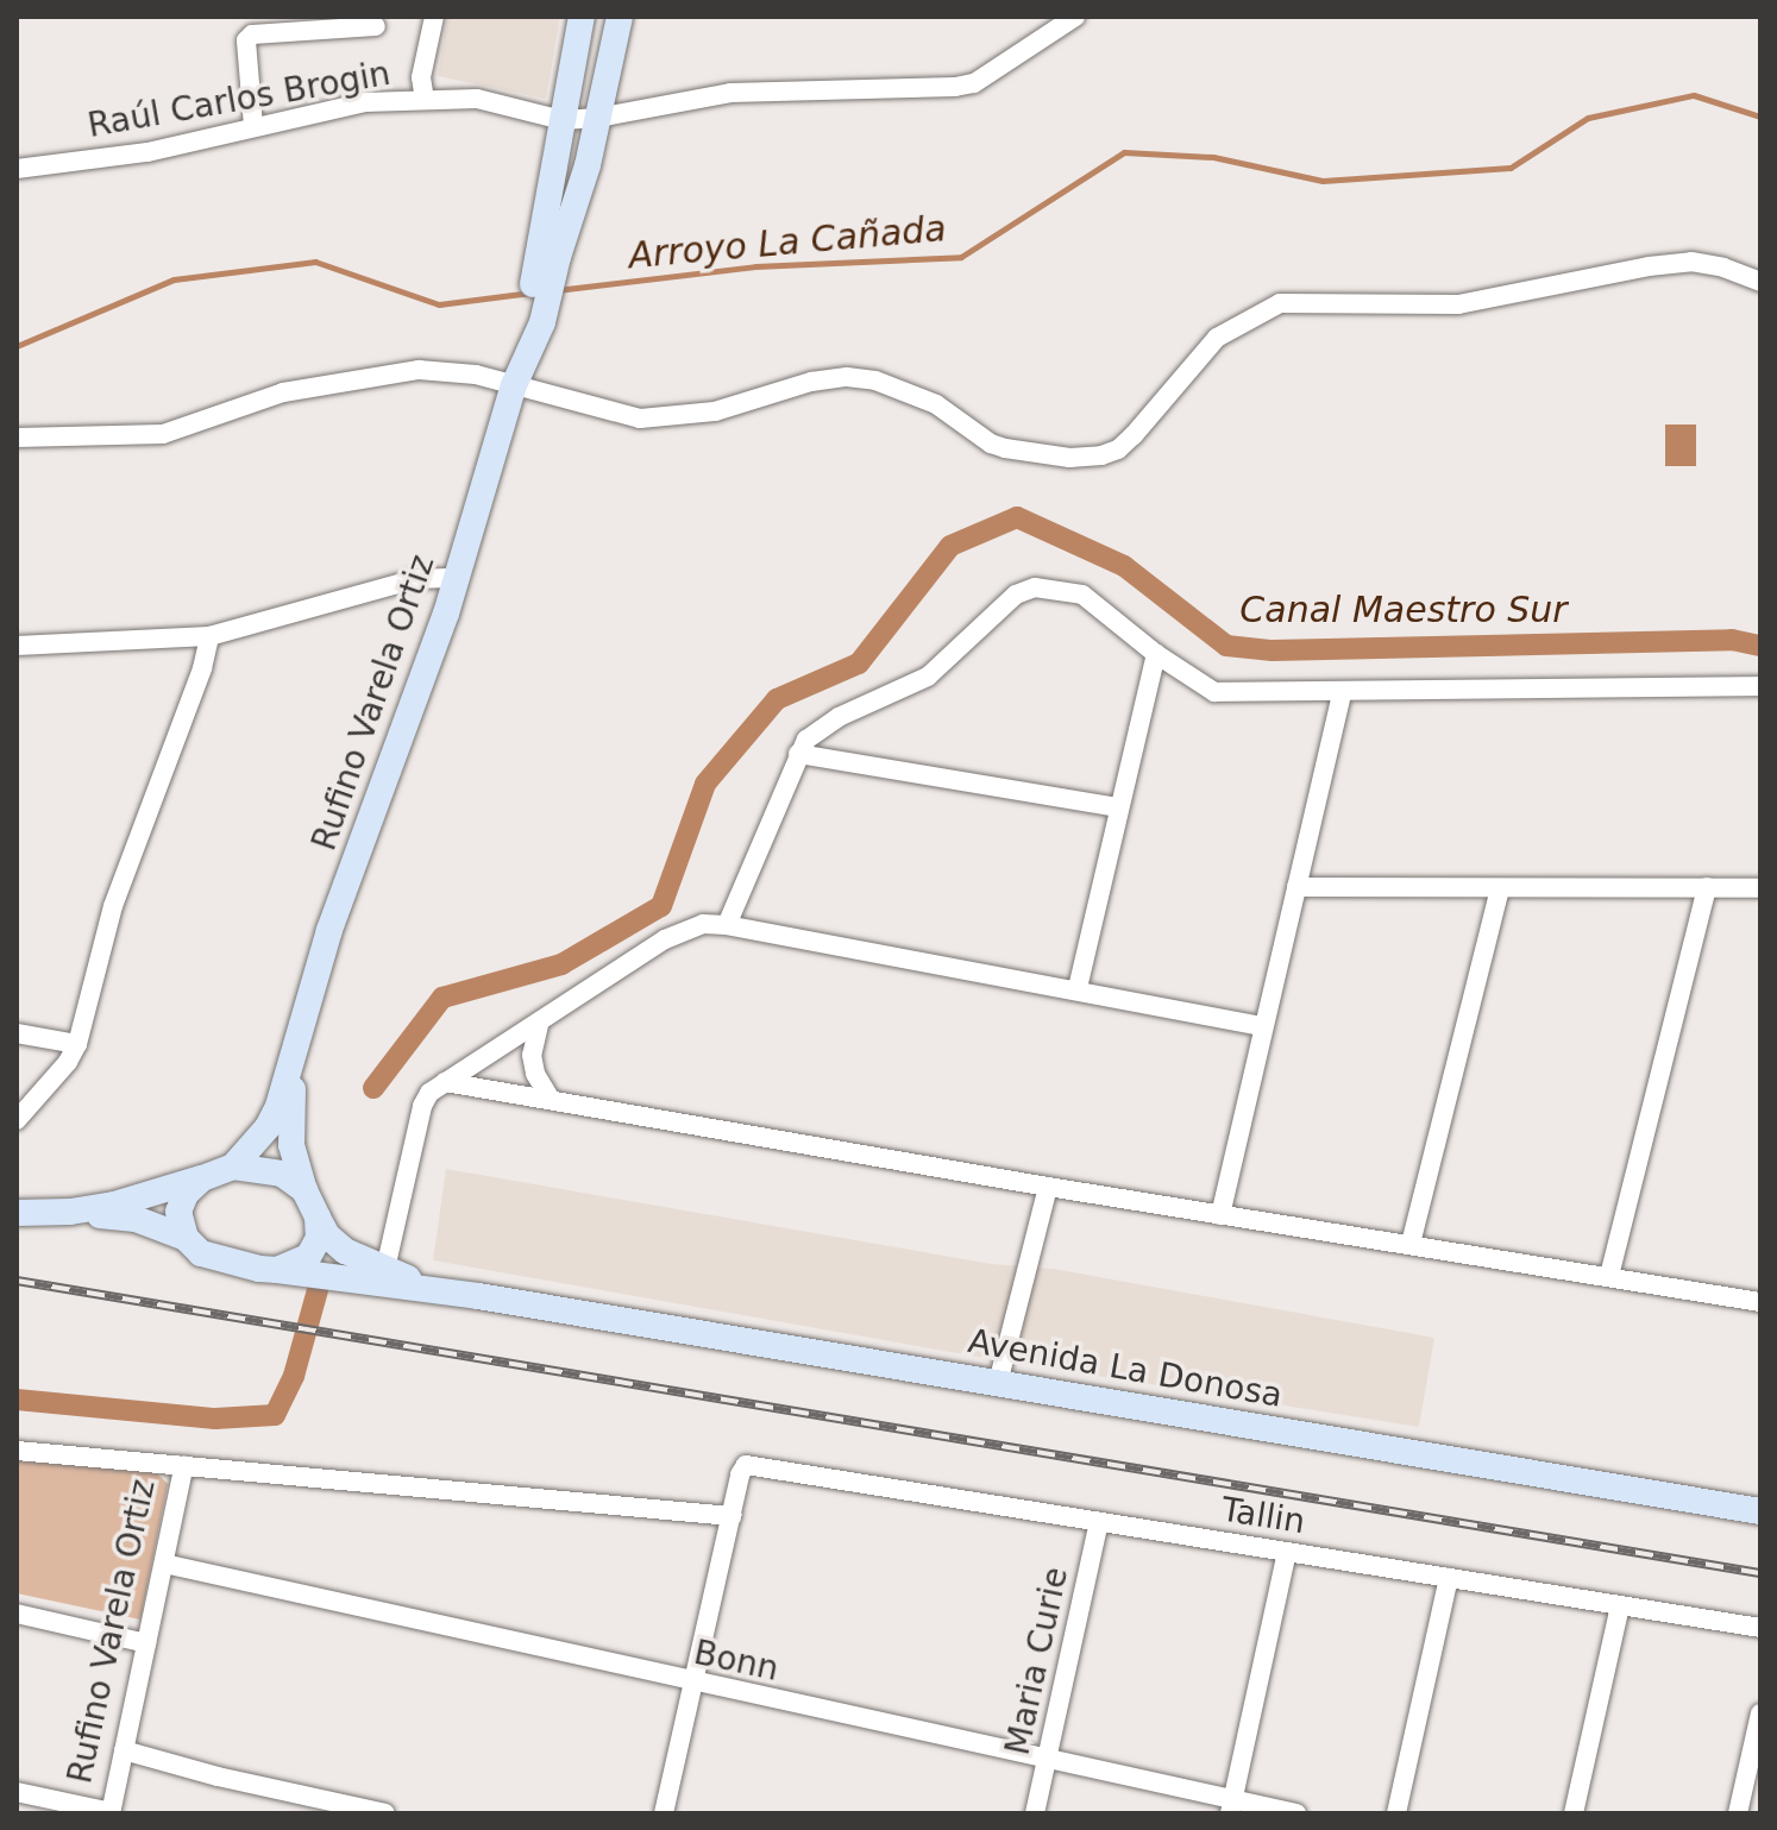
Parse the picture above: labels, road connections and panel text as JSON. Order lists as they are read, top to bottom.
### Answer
{
  "streets": {
    "main road": ["Rufino Varela Ortiz", "Avenida La Donosa"],
    "street": [
      "Raúl Carlos Brogin",
      "Tallin",
      "Bonn",
      "Maria Curie"
    ]
  },
  "crossings": [
    ["Rufino Varela Ortiz", "Avenida La Donosa"],
    ["Rufino Varela Ortiz", "Bonn"],
    ["Tallin", "Maria Curie"],
    ["Bonn", "Maria Curie"]
  ],
  "water": ["Arroyo La Cañada", "Canal Maestro Sur"]
}
